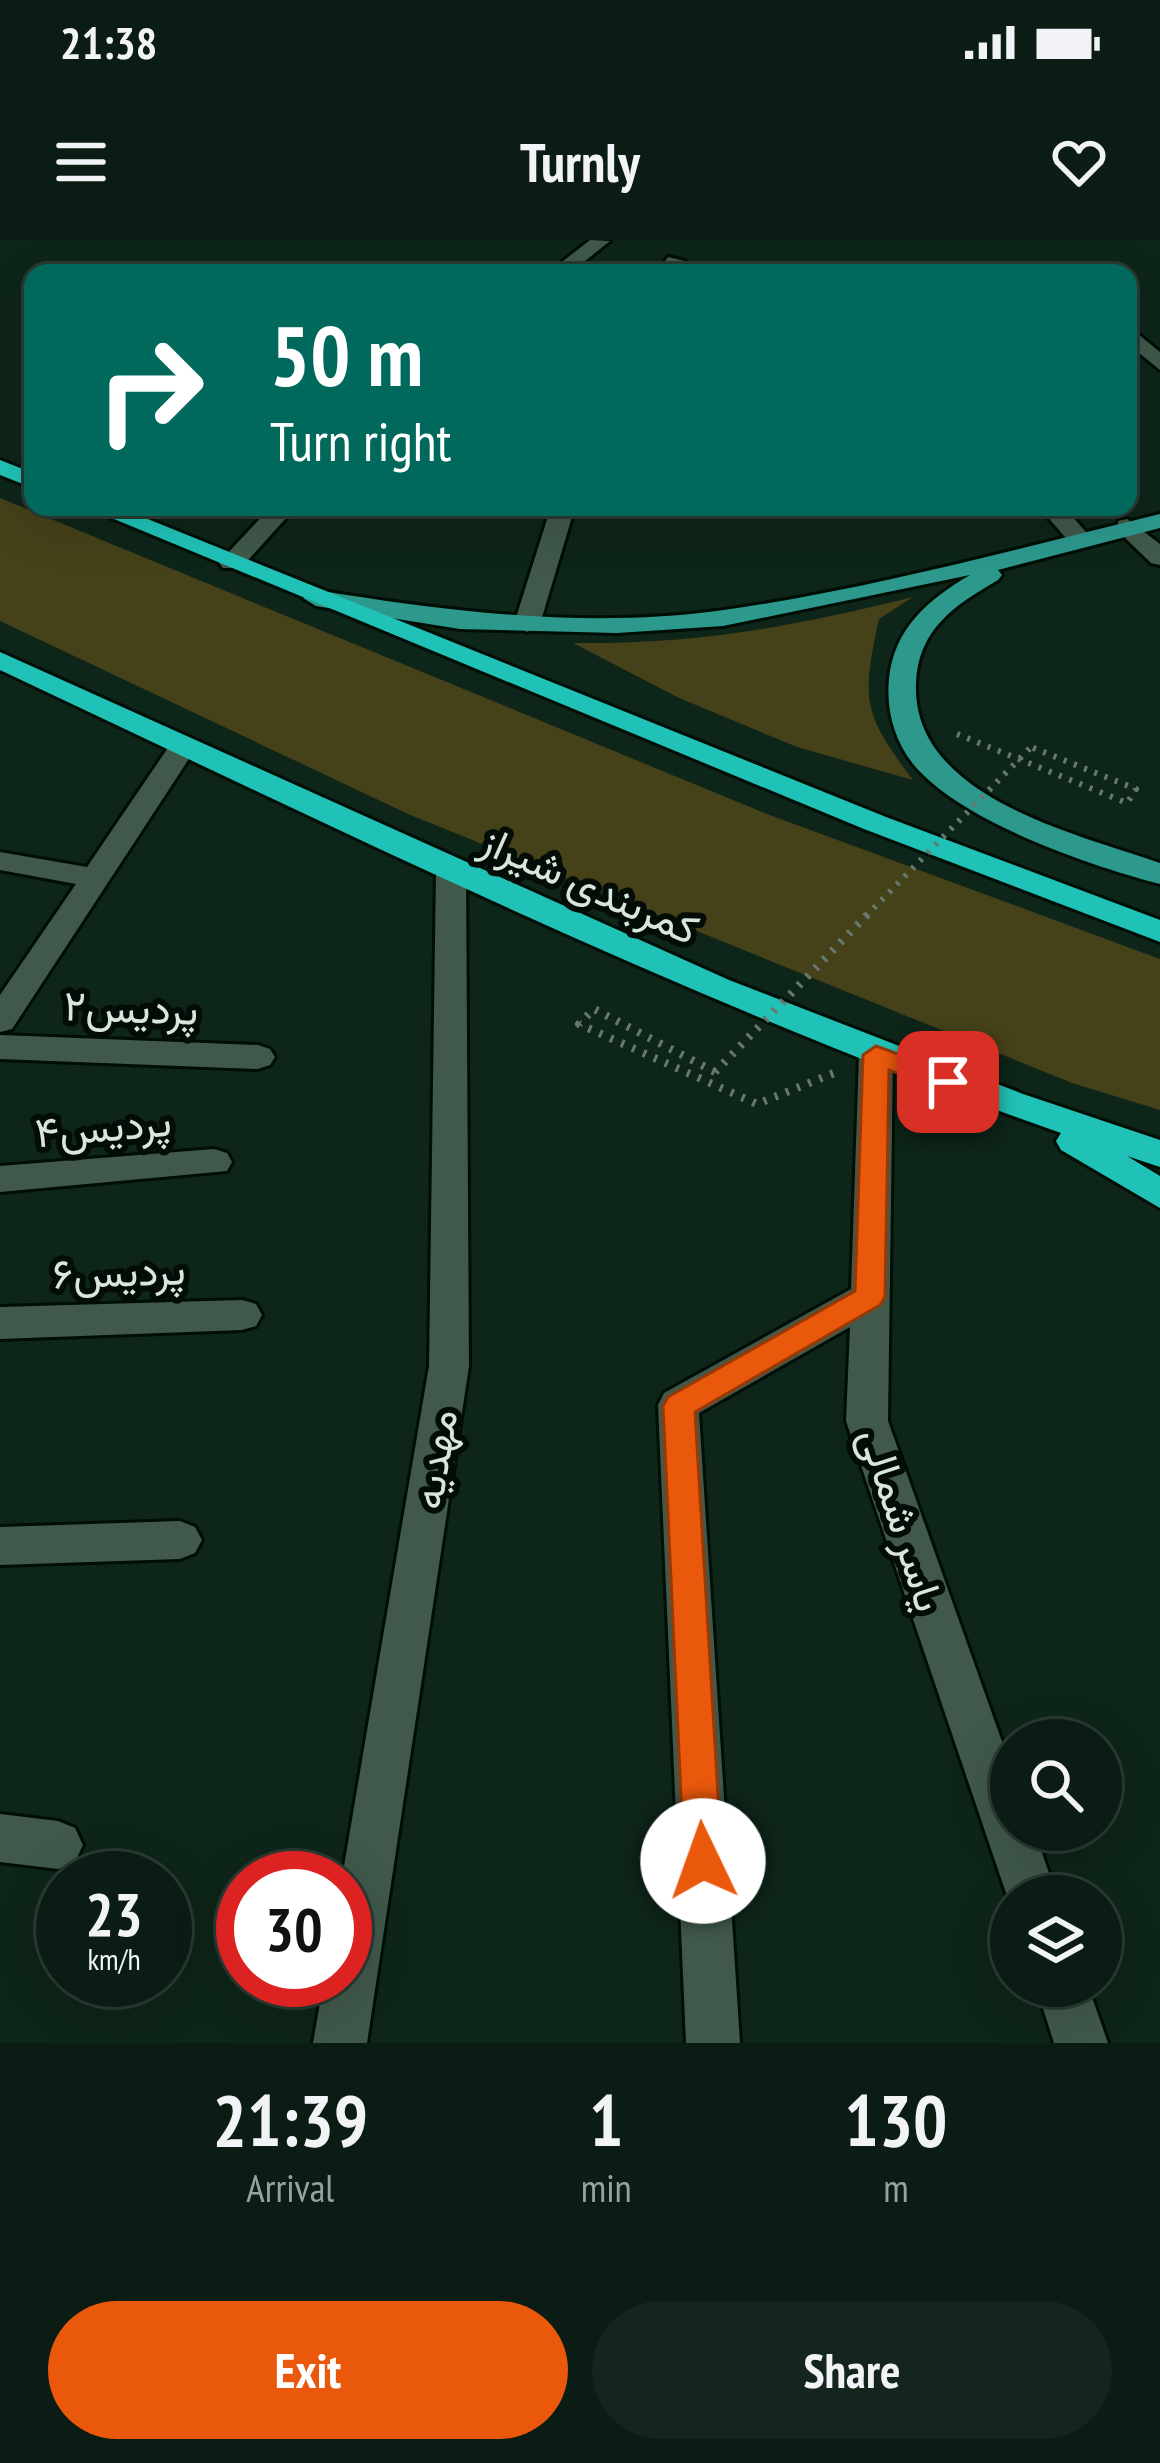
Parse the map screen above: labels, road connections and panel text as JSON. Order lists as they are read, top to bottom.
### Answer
{
  "streets": {
    "highway": ["کمربندی شیراز"],
    "street": [
      "پردیس۲",
      "پردیس۴",
      "پردیس۶",
      "مهدیه",
      "یاسر شمالی"
    ]
  },
  "crossings": [
    ["کمربندی شیراز", "مهدیه"],
    ["کمربندی شیراز", "یاسر شمالی"]
  ],
  "page": {
    "status": "21:38",
    "header": "Turnly",
    "turn": ["50 m", "Turn right"],
    "speed": "23 km/h",
    "limit": "30",
    "eta": [
      "21:39",
      "Arrival",
      "1",
      "min",
      "130",
      "m"
    ],
    "buttons": ["Exit", "Share"]
  }
}
